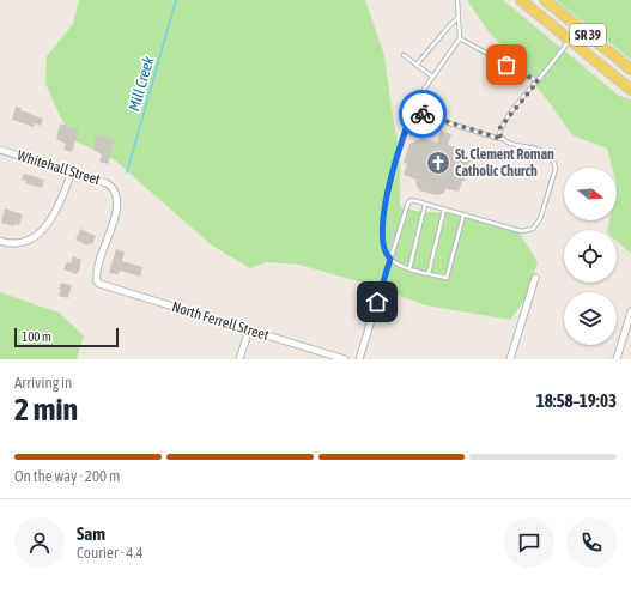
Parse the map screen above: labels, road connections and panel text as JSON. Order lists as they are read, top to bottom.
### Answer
{
  "streets": {
    "main road": ["SR 39"],
    "street": ["Whitehall Street", "North Ferrell Street"]
  },
  "crossings": [
    ["Whitehall Street", "North Ferrell Street"]
  ],
  "water": ["Mill Creek"],
  "places": {
    "church": ["St. Clement Roman Catholic Church"]
  },
  "scale_bar": "100 m",
  "north": "right",
  "page": {
    "scale": "100 m",
    "heading": ["2 min", "Arriving in", "18:58–19:03"],
    "panel": ["Sam", "Courier · 4.4"],
    "bar": "On the way · 200 m"
  }
}
